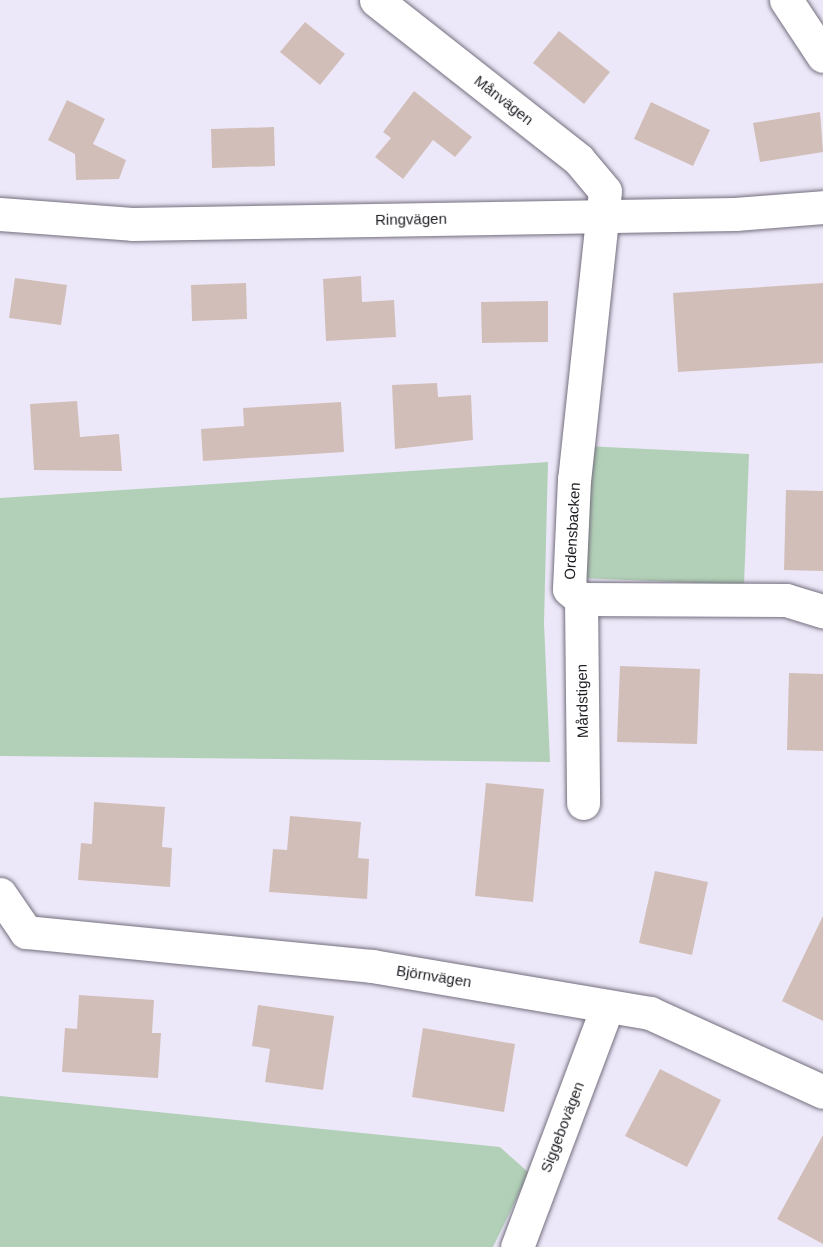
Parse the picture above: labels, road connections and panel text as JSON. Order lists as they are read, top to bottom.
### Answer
{
  "streets": {
    "street": [
      "Månvägen",
      "Ringvägen",
      "Ordensbacken",
      "Mårdstigen",
      "Björnvägen",
      "Siggebovägen"
    ]
  },
  "crossings": [
    ["Månvägen", "Ringvägen"],
    ["Månvägen", "Ordensbacken"],
    ["Ringvägen", "Ordensbacken"],
    ["Ordensbacken", "Mårdstigen"],
    ["Björnvägen", "Siggebovägen"]
  ]
}
